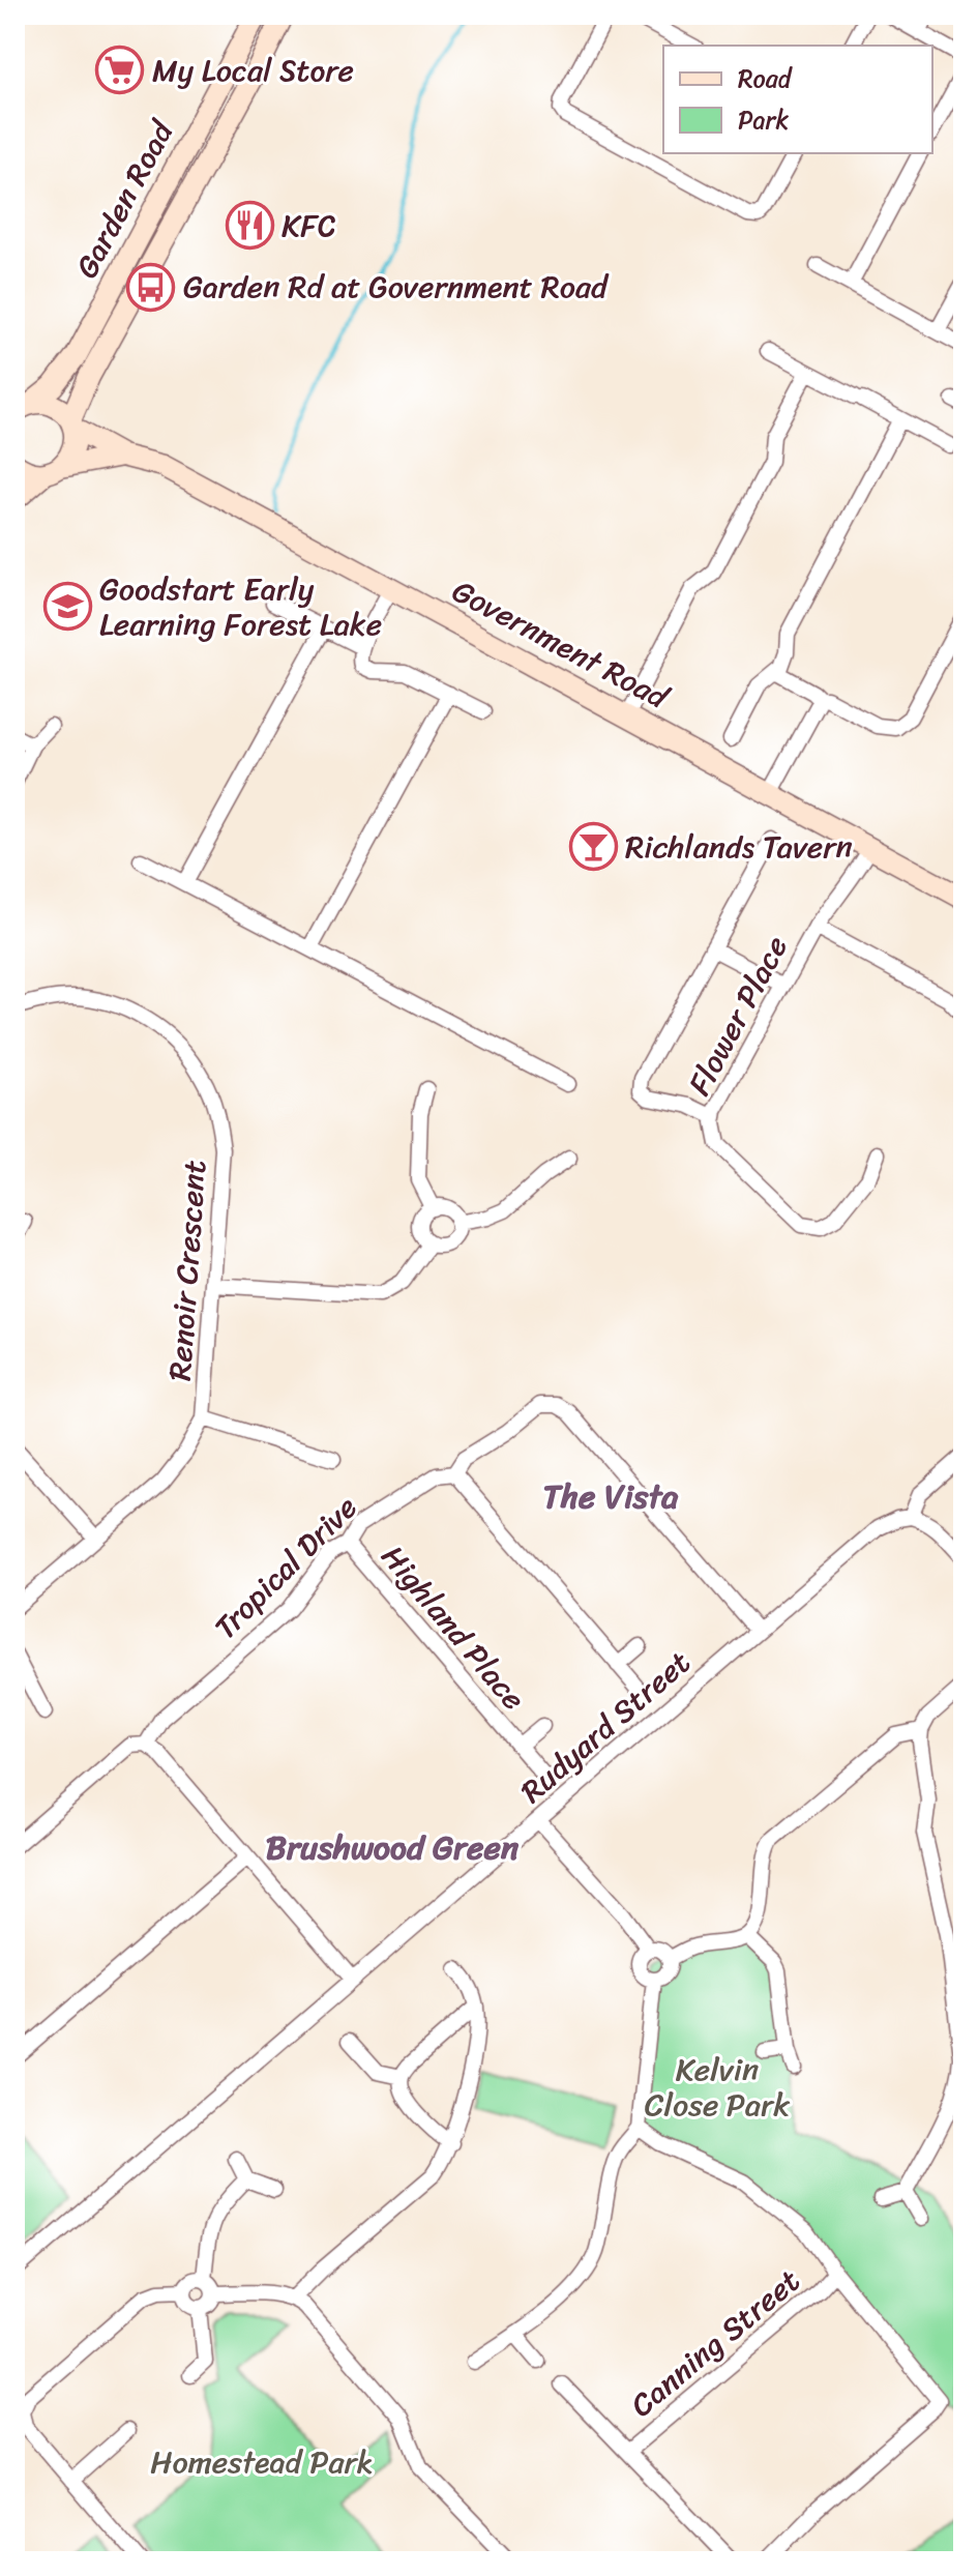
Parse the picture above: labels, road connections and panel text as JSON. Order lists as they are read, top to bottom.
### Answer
{
  "streets": {
    "street": [
      "Garden Road",
      "Government Road",
      "Flower Place",
      "Renoir Crescent",
      "Tropical Drive",
      "Highland Place",
      "Rudyard Street",
      "Canning Street"
    ]
  },
  "crossings": [
    ["Garden Road", "Government Road"],
    ["Government Road", "Flower Place"],
    ["Tropical Drive", "Highland Place"],
    ["Tropical Drive", "Rudyard Street"]
  ],
  "districts": ["The Vista", "Brushwood Green"],
  "parks": ["Kelvin Close Park", "Homestead Park"],
  "places": {
    "supermarket": ["My Local Store"],
    "restaurant": ["KFC"],
    "bus stop": ["Garden Rd at Government Road"],
    "school or university": ["Goodstart Early Learning Forest Lake"],
    "bar": ["Richlands Tavern"]
  },
  "legend": ["Road", "Park"]
}
